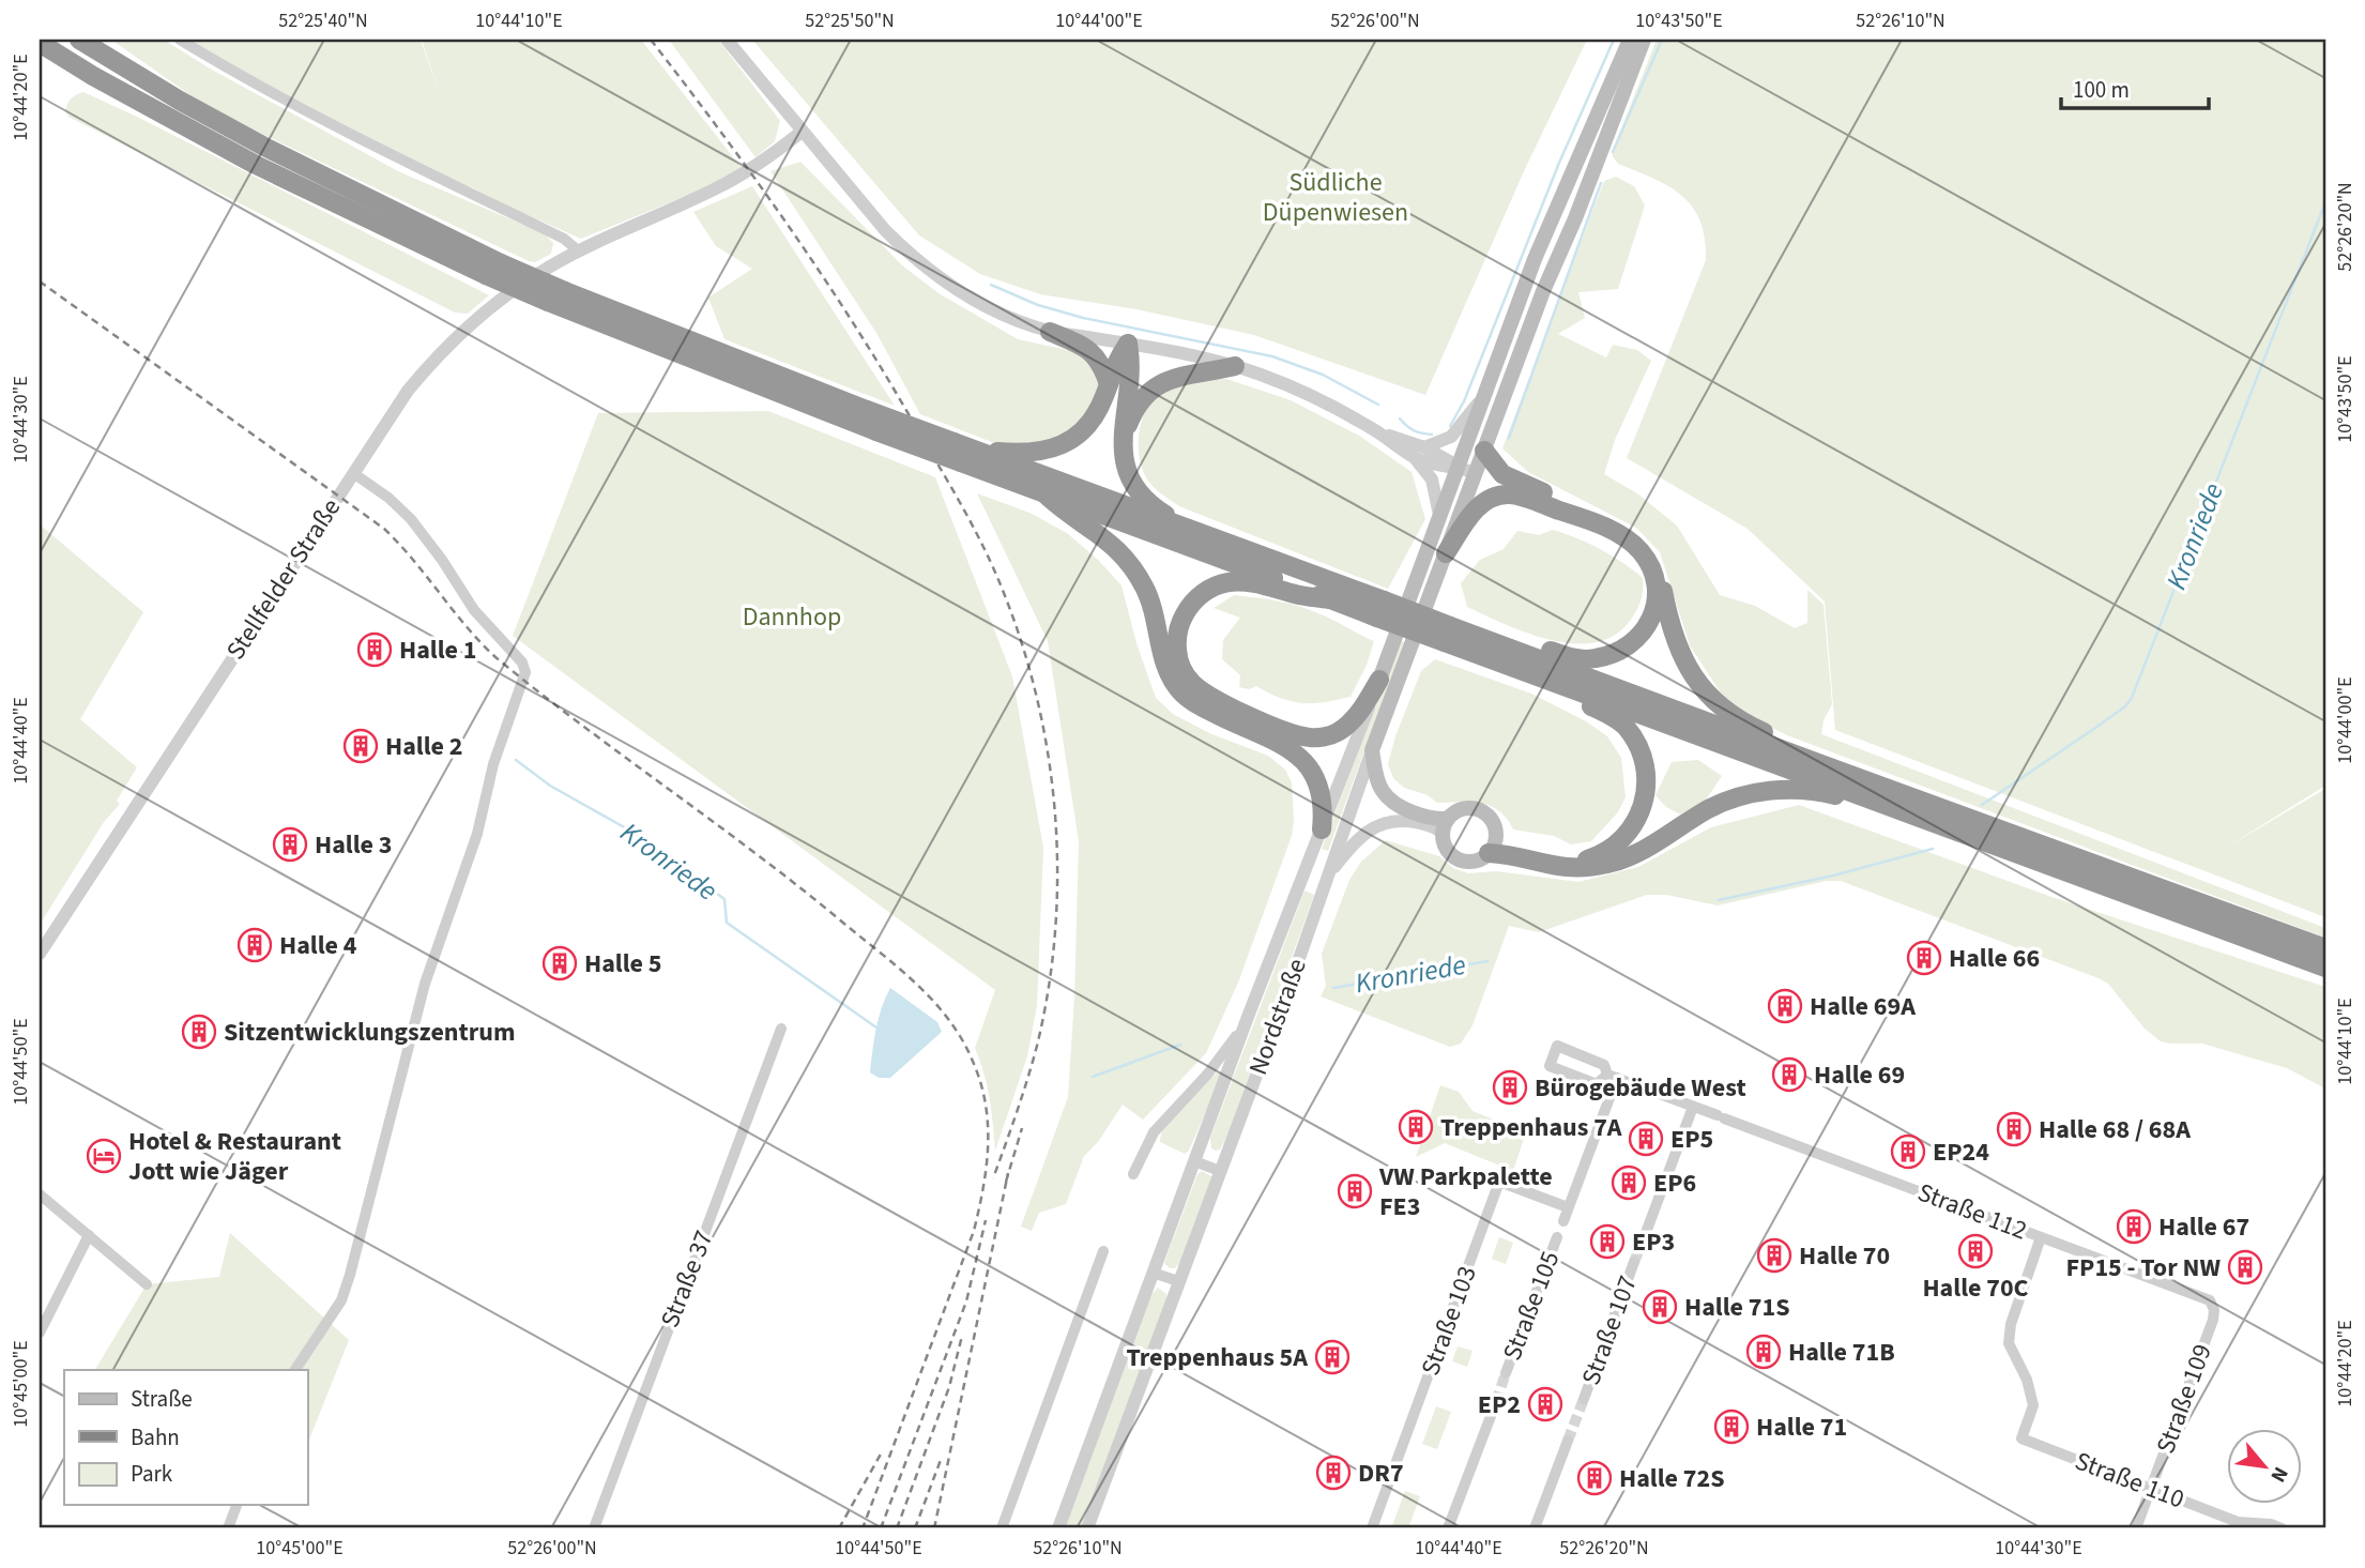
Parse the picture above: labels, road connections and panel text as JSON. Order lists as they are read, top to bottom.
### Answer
{
  "streets": {
    "street": [
      "Stellfelder Straße",
      "Nordstraße",
      "Straße 112",
      "Straße 37",
      "Straße 105",
      "Straße 103",
      "Straße 107",
      "Straße 109",
      "Straße 110"
    ]
  },
  "crossings": [
    ["Straße 112", "Straße 105"],
    ["Straße 112", "Straße 109"],
    ["Straße 112", "Straße 110"],
    ["Straße 105", "Straße 103"],
    ["Straße 109", "Straße 110"]
  ],
  "water": ["Kronriede"],
  "parks": ["Südliche Düpenwiesen", "Dannhop"],
  "places": {
    "building": [
      "Halle 1",
      "Halle 2",
      "Halle 3",
      "Halle 4",
      "Halle 66",
      "Halle 5",
      "Halle 69A",
      "Sitzentwicklungszentrum",
      "Halle 69",
      "Bürogebäude West",
      "Treppenhaus 7A",
      "Halle 68 / 68A",
      "EP5",
      "EP24",
      "EP6",
      "VW Parkpalette FE3",
      "Halle 67",
      "EP3",
      "Halle 70C",
      "Halle 70",
      "FP15 - Tor NW",
      "Halle 71S",
      "Halle 71B",
      "Treppenhaus 5A",
      "EP2",
      "Halle 71",
      "DR7",
      "Halle 72S"
    ],
    "hotel": ["Hotel & Restaurant Jott wie Jäger"]
  },
  "legend": ["Straße", "Bahn", "Park"],
  "scale_bar": "100 m",
  "north": "bottom right",
  "coordinates": [
    "52°25'40\"N",
    "10°44'10\"E",
    "52°25'50\"N",
    "10°44'00\"E",
    "52°26'00\"N",
    "10°43'50\"E",
    "52°26'10\"N",
    "10°44'20\"E",
    "52°26'20\"N",
    "10°44'30\"E",
    "10°44'40\"E",
    "10°44'50\"E",
    "10°45'00\"E"
  ]
}
